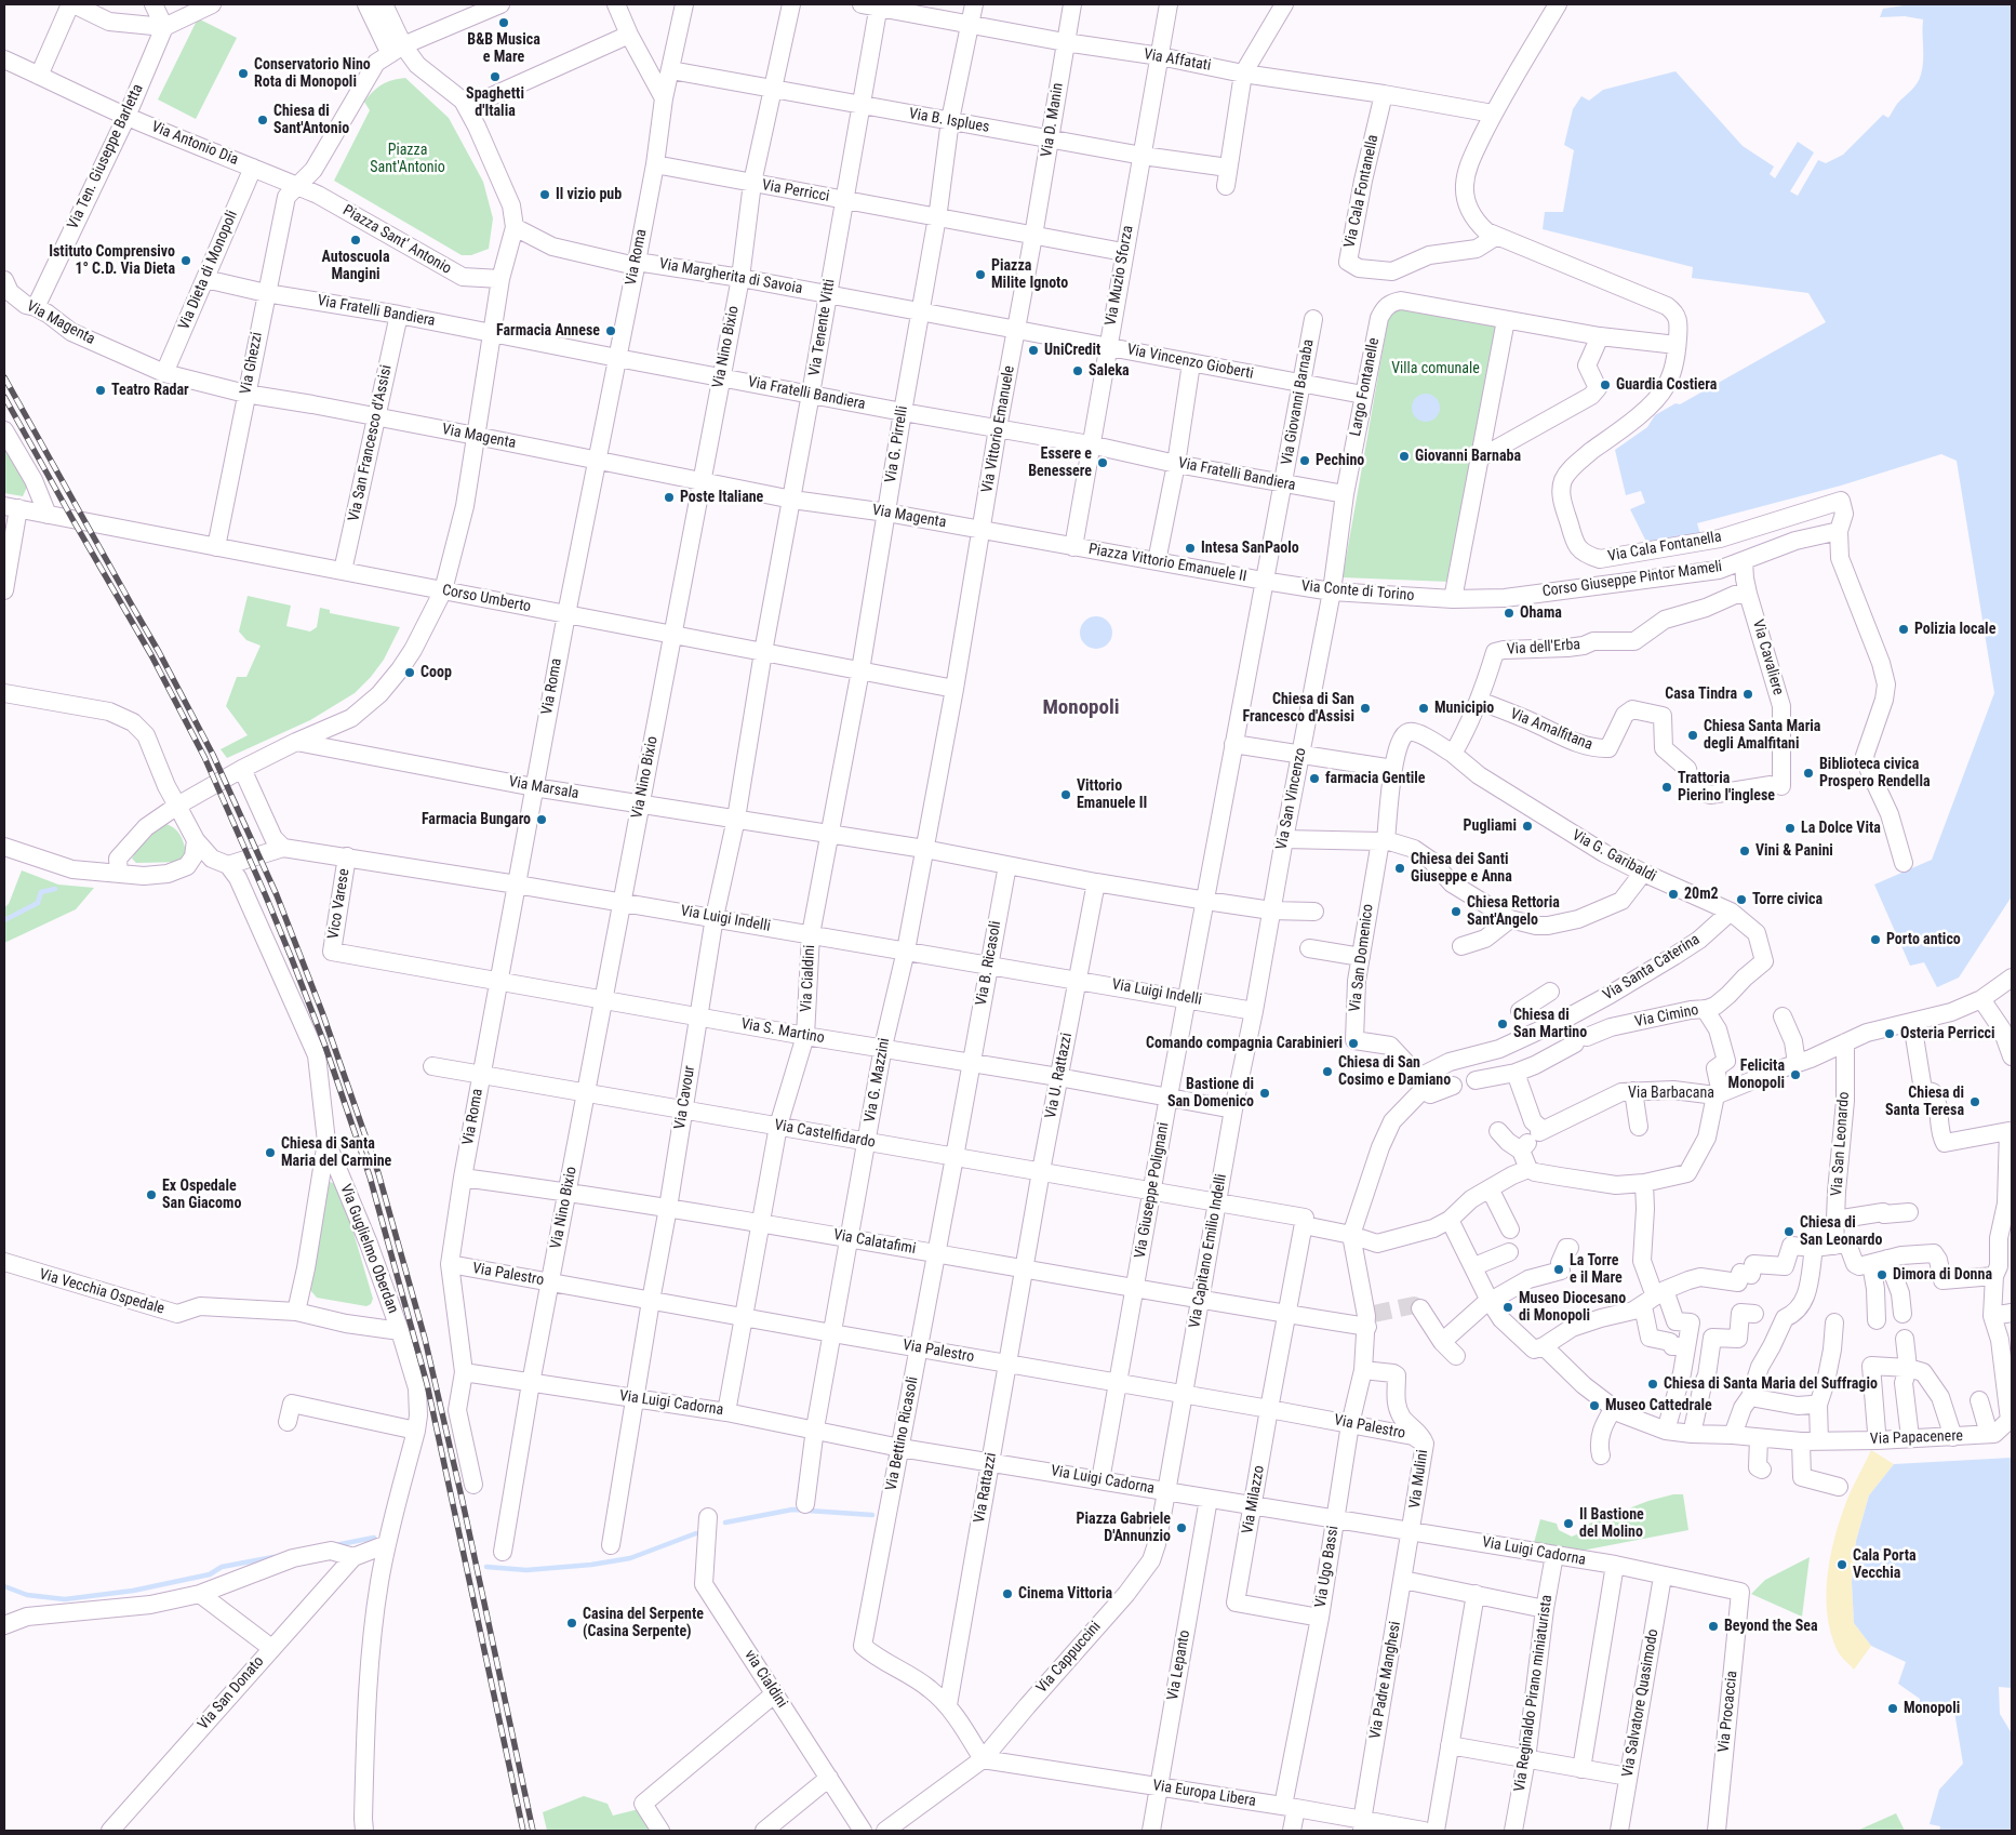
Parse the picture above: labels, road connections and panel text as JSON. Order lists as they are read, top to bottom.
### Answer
{
  "streets": {
    "street": [
      "Via Affatati",
      "Via D. Manin",
      "Via B. Isplues",
      "Via Antonio Dia",
      "Via Ten. Giuseppe Barletta",
      "Via Perricci",
      "Via Cala Fontanella",
      "Piazza Sant' Antonio",
      "Via Roma",
      "Via Dieta di Monopoli",
      "Via Muzio Sforza",
      "Via Margherita di Savoia",
      "Via Fratelli Bandiera",
      "Via Magenta",
      "Via Tenente Vitti",
      "Via Nino Bixio",
      "Via Vincenzo Gioberti",
      "Via Ghezzi",
      "Largo Fontanelle",
      "Via Giovanni Barnaba",
      "Via Vittorio Emanuele",
      "Via San Francesco d'Assisi",
      "Via G. Pirrelli",
      "Piazza Vittorio Emanuele II",
      "Corso Giuseppe Pintor Mameli",
      "Via Conte di Torino",
      "Corso Umberto",
      "Via dell'Erba",
      "Via Cavaliere",
      "Via Amalfitana",
      "Via Marsala",
      "Via San Vincenzo",
      "Via G. Garibaldi",
      "Vico Varese",
      "Via Luigi Indelli",
      "Via San Domenico",
      "Via B. Ricasoli",
      "Via Santa Caterina",
      "Via Cialdini",
      "Via Cimino",
      "Via S. Martino",
      "Via U. Rattazzi",
      "Via G. Mazzini",
      "Via Barbacana",
      "Via Cavour",
      "Via Castelfidardo",
      "Via San Leonardo",
      "Via Giuseppe Polignani",
      "Via Calatafimi",
      "Via Guglielmo Oberdan",
      "Via Capitano Emilio Indelli",
      "Via Palestro",
      "Via Vecchia Ospedale",
      "Via Luigi Cadorna",
      "Via Bettino Ricasoli",
      "Via Papacenere",
      "Via Mulini",
      "Via Rattazzi",
      "Via Milazzo",
      "Via Ugo Bassi",
      "Via Cappuccini",
      "Via Lepanto",
      "via Cialdini",
      "Via Padre Manghesi",
      "Via San Donato",
      "Via Reginaldo Pirano miniaturista",
      "Via Salvatore Quasimodo",
      "Via Procaccia",
      "Via Europa Libera"
    ]
  },
  "crossings": [
    ["Via Affatati", "Via D. Manin"],
    ["Via Affatati", "Via Cala Fontanella"],
    ["Via Affatati", "Via Muzio Sforza"],
    ["Via Affatati", "Via Tenente Vitti"],
    ["Via Affatati", "Via G. Pirrelli"],
    ["Via D. Manin", "Via B. Isplues"],
    ["Via B. Isplues", "Via Roma"],
    ["Via B. Isplues", "Via Muzio Sforza"],
    ["Via B. Isplues", "Via Tenente Vitti"],
    ["Via B. Isplues", "Via Nino Bixio"],
    ["Via B. Isplues", "Via G. Pirrelli"],
    ["Via Antonio Dia", "Via Ten. Giuseppe Barletta"],
    ["Via Antonio Dia", "Piazza Sant' Antonio"],
    ["Via Antonio Dia", "Via Dieta di Monopoli"],
    ["Via Antonio Dia", "Via Ghezzi"],
    ["Via Ten. Giuseppe Barletta", "Via Magenta"],
    ["Via Perricci", "Via Roma"],
    ["Via Perricci", "Via Tenente Vitti"],
    ["Via Perricci", "Via Nino Bixio"],
    ["Via Perricci", "Via G. Pirrelli"],
    ["Via Cala Fontanella", "Largo Fontanelle"],
    ["Via Cala Fontanella", "Corso Giuseppe Pintor Mameli"],
    ["Piazza Sant' Antonio", "Via Ghezzi"],
    ["Via Roma", "Via Margherita di Savoia"],
    ["Via Roma", "Via Fratelli Bandiera"],
    ["Via Roma", "Via Magenta"],
    ["Via Roma", "Corso Umberto"],
    ["Via Roma", "Via Marsala"],
    ["Via Roma", "Via Luigi Indelli"],
    ["Via Roma", "Via S. Martino"],
    ["Via Roma", "Via Castelfidardo"],
    ["Via Roma", "Via Calatafimi"],
    ["Via Roma", "Via Palestro"],
    ["Via Roma", "Via Luigi Cadorna"],
    ["Via Dieta di Monopoli", "Via Fratelli Bandiera"],
    ["Via Dieta di Monopoli", "Via Magenta"],
    ["Via Muzio Sforza", "Via Fratelli Bandiera"],
    ["Via Muzio Sforza", "Via Vincenzo Gioberti"],
    ["Via Muzio Sforza", "Piazza Vittorio Emanuele II"],
    ["Via Margherita di Savoia", "Via Tenente Vitti"],
    ["Via Margherita di Savoia", "Via Nino Bixio"],
    ["Via Margherita di Savoia", "Via G. Pirrelli"],
    ["Via Fratelli Bandiera", "Via Tenente Vitti"],
    ["Via Fratelli Bandiera", "Via Nino Bixio"],
    ["Via Fratelli Bandiera", "Via Ghezzi"],
    ["Via Fratelli Bandiera", "Largo Fontanelle"],
    ["Via Fratelli Bandiera", "Via Giovanni Barnaba"],
    ["Via Fratelli Bandiera", "Via Vittorio Emanuele"],
    ["Via Fratelli Bandiera", "Via San Francesco d'Assisi"],
    ["Via Fratelli Bandiera", "Via G. Pirrelli"],
    ["Via Magenta", "Via Tenente Vitti"],
    ["Via Magenta", "Via Nino Bixio"],
    ["Via Magenta", "Via Ghezzi"],
    ["Via Magenta", "Via Vittorio Emanuele"],
    ["Via Magenta", "Via San Francesco d'Assisi"],
    ["Via Magenta", "Via G. Pirrelli"],
    ["Via Magenta", "Piazza Vittorio Emanuele II"],
    ["Via Tenente Vitti", "Corso Umberto"],
    ["Via Tenente Vitti", "Via Cavour"],
    ["Via Nino Bixio", "Corso Umberto"],
    ["Via Nino Bixio", "Via Marsala"],
    ["Via Nino Bixio", "Via Luigi Indelli"],
    ["Via Nino Bixio", "Via S. Martino"],
    ["Via Nino Bixio", "Via Castelfidardo"],
    ["Via Nino Bixio", "Via Calatafimi"],
    ["Via Nino Bixio", "Via Palestro"],
    ["Via Nino Bixio", "Via Luigi Cadorna"],
    ["Via Vincenzo Gioberti", "Largo Fontanelle"],
    ["Via Vincenzo Gioberti", "Via Giovanni Barnaba"],
    ["Via Vincenzo Gioberti", "Via Vittorio Emanuele"],
    ["Via Ghezzi", "Corso Umberto"],
    ["Largo Fontanelle", "Via Conte di Torino"],
    ["Largo Fontanelle", "Via San Vincenzo"],
    ["Via Giovanni Barnaba", "Piazza Vittorio Emanuele II"],
    ["Via Giovanni Barnaba", "Via Conte di Torino"],
    ["Via Vittorio Emanuele", "Piazza Vittorio Emanuele II"],
    ["Via San Francesco d'Assisi", "Corso Umberto"],
    ["Via G. Pirrelli", "Corso Umberto"],
    ["Via G. Pirrelli", "Via Cialdini"],
    ["Piazza Vittorio Emanuele II", "Via Conte di Torino"],
    ["Piazza Vittorio Emanuele II", "Via Giuseppe Polignani"],
    ["Corso Giuseppe Pintor Mameli", "Via Conte di Torino"],
    ["Via Conte di Torino", "Via San Vincenzo"],
    ["Corso Umberto", "Via Cialdini"],
    ["Corso Umberto", "Via Cavour"],
    ["Via dell'Erba", "Via Cavaliere"],
    ["Via dell'Erba", "Via Amalfitana"],
    ["Via dell'Erba", "Via G. Garibaldi"],
    ["Via Cavaliere", "Via Amalfitana"],
    ["Via Marsala", "Via Cialdini"],
    ["Via Marsala", "Via G. Mazzini"],
    ["Via Marsala", "Via Cavour"],
    ["Via San Vincenzo", "Via Luigi Indelli"],
    ["Via San Vincenzo", "Via Capitano Emilio Indelli"],
    ["Via G. Garibaldi", "Via Santa Caterina"],
    ["Via G. Garibaldi", "Via Cimino"],
    ["Vico Varese", "Via Luigi Indelli"],
    ["Vico Varese", "Via S. Martino"],
    ["Via Luigi Indelli", "Via B. Ricasoli"],
    ["Via Luigi Indelli", "Via Cialdini"],
    ["Via Luigi Indelli", "Via U. Rattazzi"],
    ["Via Luigi Indelli", "Via G. Mazzini"],
    ["Via Luigi Indelli", "Via Cavour"],
    ["Via Luigi Indelli", "Via Giuseppe Polignani"],
    ["Via Luigi Indelli", "Via Capitano Emilio Indelli"],
    ["Via San Domenico", "Via Santa Caterina"],
    ["Via B. Ricasoli", "Via S. Martino"],
    ["Via B. Ricasoli", "Via Bettino Ricasoli"],
    ["Via Santa Caterina", "Via Castelfidardo"],
    ["Via Santa Caterina", "Via Ugo Bassi"],
    ["Via Cialdini", "Via S. Martino"],
    ["Via Cialdini", "Via Castelfidardo"],
    ["Via Cialdini", "Via Calatafimi"],
    ["Via Cialdini", "Via Palestro"],
    ["Via Cialdini", "Via Luigi Cadorna"],
    ["Via S. Martino", "Via U. Rattazzi"],
    ["Via S. Martino", "Via G. Mazzini"],
    ["Via S. Martino", "Via Cavour"],
    ["Via S. Martino", "Via Giuseppe Polignani"],
    ["Via S. Martino", "Via Capitano Emilio Indelli"],
    ["Via S. Martino", "Via Bettino Ricasoli"],
    ["Via U. Rattazzi", "Via Castelfidardo"],
    ["Via U. Rattazzi", "Via Calatafimi"],
    ["Via U. Rattazzi", "Via Rattazzi"],
    ["Via G. Mazzini", "Via Castelfidardo"],
    ["Via G. Mazzini", "Via Calatafimi"],
    ["Via G. Mazzini", "Via Palestro"],
    ["Via G. Mazzini", "Via Luigi Cadorna"],
    ["Via Barbacana", "Via San Leonardo"],
    ["Via Cavour", "Via Castelfidardo"],
    ["Via Cavour", "Via Calatafimi"],
    ["Via Cavour", "Via Palestro"],
    ["Via Cavour", "Via Luigi Cadorna"],
    ["Via Castelfidardo", "Via Giuseppe Polignani"],
    ["Via Castelfidardo", "Via Capitano Emilio Indelli"],
    ["Via Castelfidardo", "Via Bettino Ricasoli"],
    ["Via Castelfidardo", "Via Milazzo"],
    ["Via Castelfidardo", "Via Ugo Bassi"],
    ["Via Giuseppe Polignani", "Via Calatafimi"],
    ["Via Giuseppe Polignani", "Via Palestro"],
    ["Via Giuseppe Polignani", "Via Luigi Cadorna"],
    ["Via Calatafimi", "Via Capitano Emilio Indelli"],
    ["Via Calatafimi", "Via Bettino Ricasoli"],
    ["Via Calatafimi", "Via Rattazzi"],
    ["Via Calatafimi", "Via Milazzo"],
    ["Via Calatafimi", "Via Ugo Bassi"],
    ["Via Guglielmo Oberdan", "Via Vecchia Ospedale"],
    ["Via Guglielmo Oberdan", "Via San Donato"],
    ["Via Capitano Emilio Indelli", "Via Palestro"],
    ["Via Capitano Emilio Indelli", "Via Luigi Cadorna"],
    ["Via Capitano Emilio Indelli", "Via Cappuccini"],
    ["Via Palestro", "Via Bettino Ricasoli"],
    ["Via Palestro", "Via Mulini"],
    ["Via Palestro", "Via Rattazzi"],
    ["Via Palestro", "Via Milazzo"],
    ["Via Palestro", "Via Ugo Bassi"],
    ["Via Luigi Cadorna", "Via Bettino Ricasoli"],
    ["Via Luigi Cadorna", "Via Mulini"],
    ["Via Luigi Cadorna", "Via Rattazzi"],
    ["Via Luigi Cadorna", "Via Milazzo"],
    ["Via Luigi Cadorna", "Via Ugo Bassi"],
    ["Via Luigi Cadorna", "Via Cappuccini"],
    ["Via Luigi Cadorna", "Via Lepanto"],
    ["Via Luigi Cadorna", "Via Padre Manghesi"],
    ["Via Luigi Cadorna", "Via Reginaldo Pirano miniaturista"],
    ["Via Luigi Cadorna", "Via Salvatore Quasimodo"],
    ["Via Luigi Cadorna", "Via Procaccia"],
    ["Via Bettino Ricasoli", "Via Rattazzi"],
    ["Via Mulini", "Via Ugo Bassi"],
    ["Via Mulini", "Via Padre Manghesi"],
    ["Via Milazzo", "Via Ugo Bassi"],
    ["Via Ugo Bassi", "Via Europa Libera"],
    ["Via Cappuccini", "Via Europa Libera"],
    ["Via Lepanto", "Via Europa Libera"],
    ["Via Padre Manghesi", "Via Europa Libera"]
  ],
  "districts": ["Monopoli"],
  "parks": ["Piazza Sant'Antonio", "Villa comunale"],
  "places": [
    "B&B Musica e Mare",
    "Conservatorio Nino Rota di Monopoli",
    "Spaghetti d'Italia",
    "Chiesa di Sant'Antonio",
    "Il vizio pub",
    "Autoscuola Mangini",
    "Istituto Comprensivo 1° C.D. Via Dieta",
    "Piazza Milite Ignoto",
    "Farmacia Annese",
    "UniCredit",
    "Saleka",
    "Guardia Costiera",
    "Teatro Radar",
    "Giovanni Barnaba",
    "Pechino",
    "Essere e Benessere",
    "Poste Italiane",
    "Intesa SanPaolo",
    "Ohama",
    "Polizia locale",
    "Coop",
    "Casa Tindra",
    "Chiesa di San Francesco d'Assisi",
    "Municipio",
    "Chiesa Santa Maria degli Amalfitani",
    "Biblioteca civica Prospero Rendella",
    "farmacia Gentile",
    "Trattoria Pierino l'inglese",
    "Vittorio Emanuele II",
    "Farmacia Bungaro",
    "Pugliami",
    "La Dolce Vita",
    "Vini & Panini",
    "Chiesa dei Santi Giuseppe e Anna",
    "20m2",
    "Torre civica",
    "Chiesa Rettoria Sant'Angelo",
    "Porto antico",
    "Chiesa di San Martino",
    "Osteria Perricci",
    "Comando compagnia Carabinieri",
    "Chiesa di San Cosimo e Damiano",
    "Felicita Monopoli",
    "Bastione di San Domenico",
    "Chiesa di Santa Teresa",
    "Chiesa di Santa Maria del Carmine",
    "Ex Ospedale San Giacomo",
    "Chiesa di San Leonardo",
    "La Torre e il Mare",
    "Dimora di Donna",
    "Museo Diocesano di Monopoli",
    "Chiesa di Santa Maria del Suffragio",
    "Museo Cattedrale",
    "Il Bastione del Molino",
    "Piazza Gabriele D'Annunzio",
    "Cala Porta Vecchia",
    "Cinema Vittoria",
    "Casina del Serpente (Casina Serpente)",
    "Beyond the Sea",
    "Monopoli"
  ]
}
